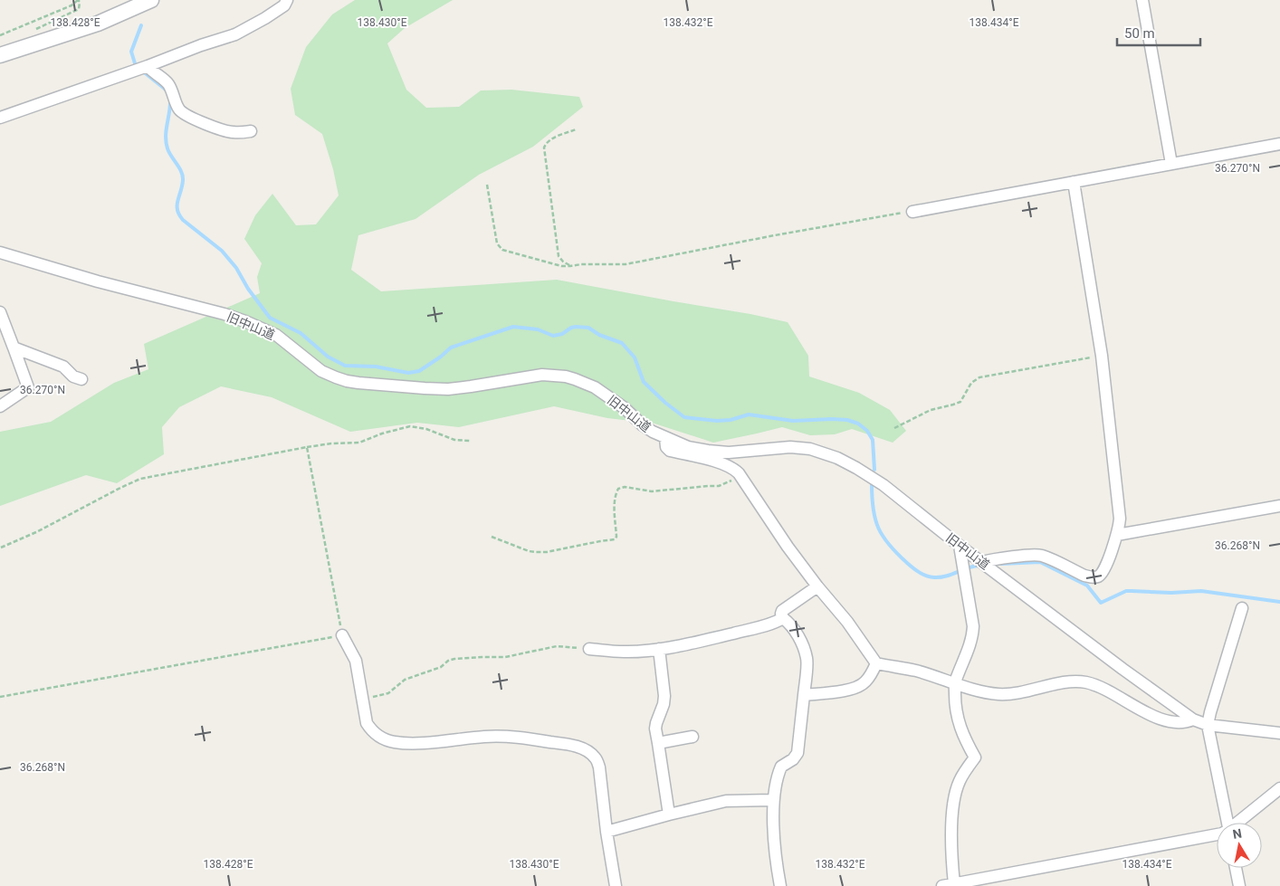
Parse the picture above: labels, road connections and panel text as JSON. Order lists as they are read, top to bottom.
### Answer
{
  "streets": {
    "street": ["旧中山道"]
  },
  "scale_bar": "50 m",
  "north": "top",
  "coordinates": [
    "138.428°E",
    "138.430°E",
    "138.432°E",
    "138.434°E",
    "36.270°N",
    "36.268°N"
  ]
}
